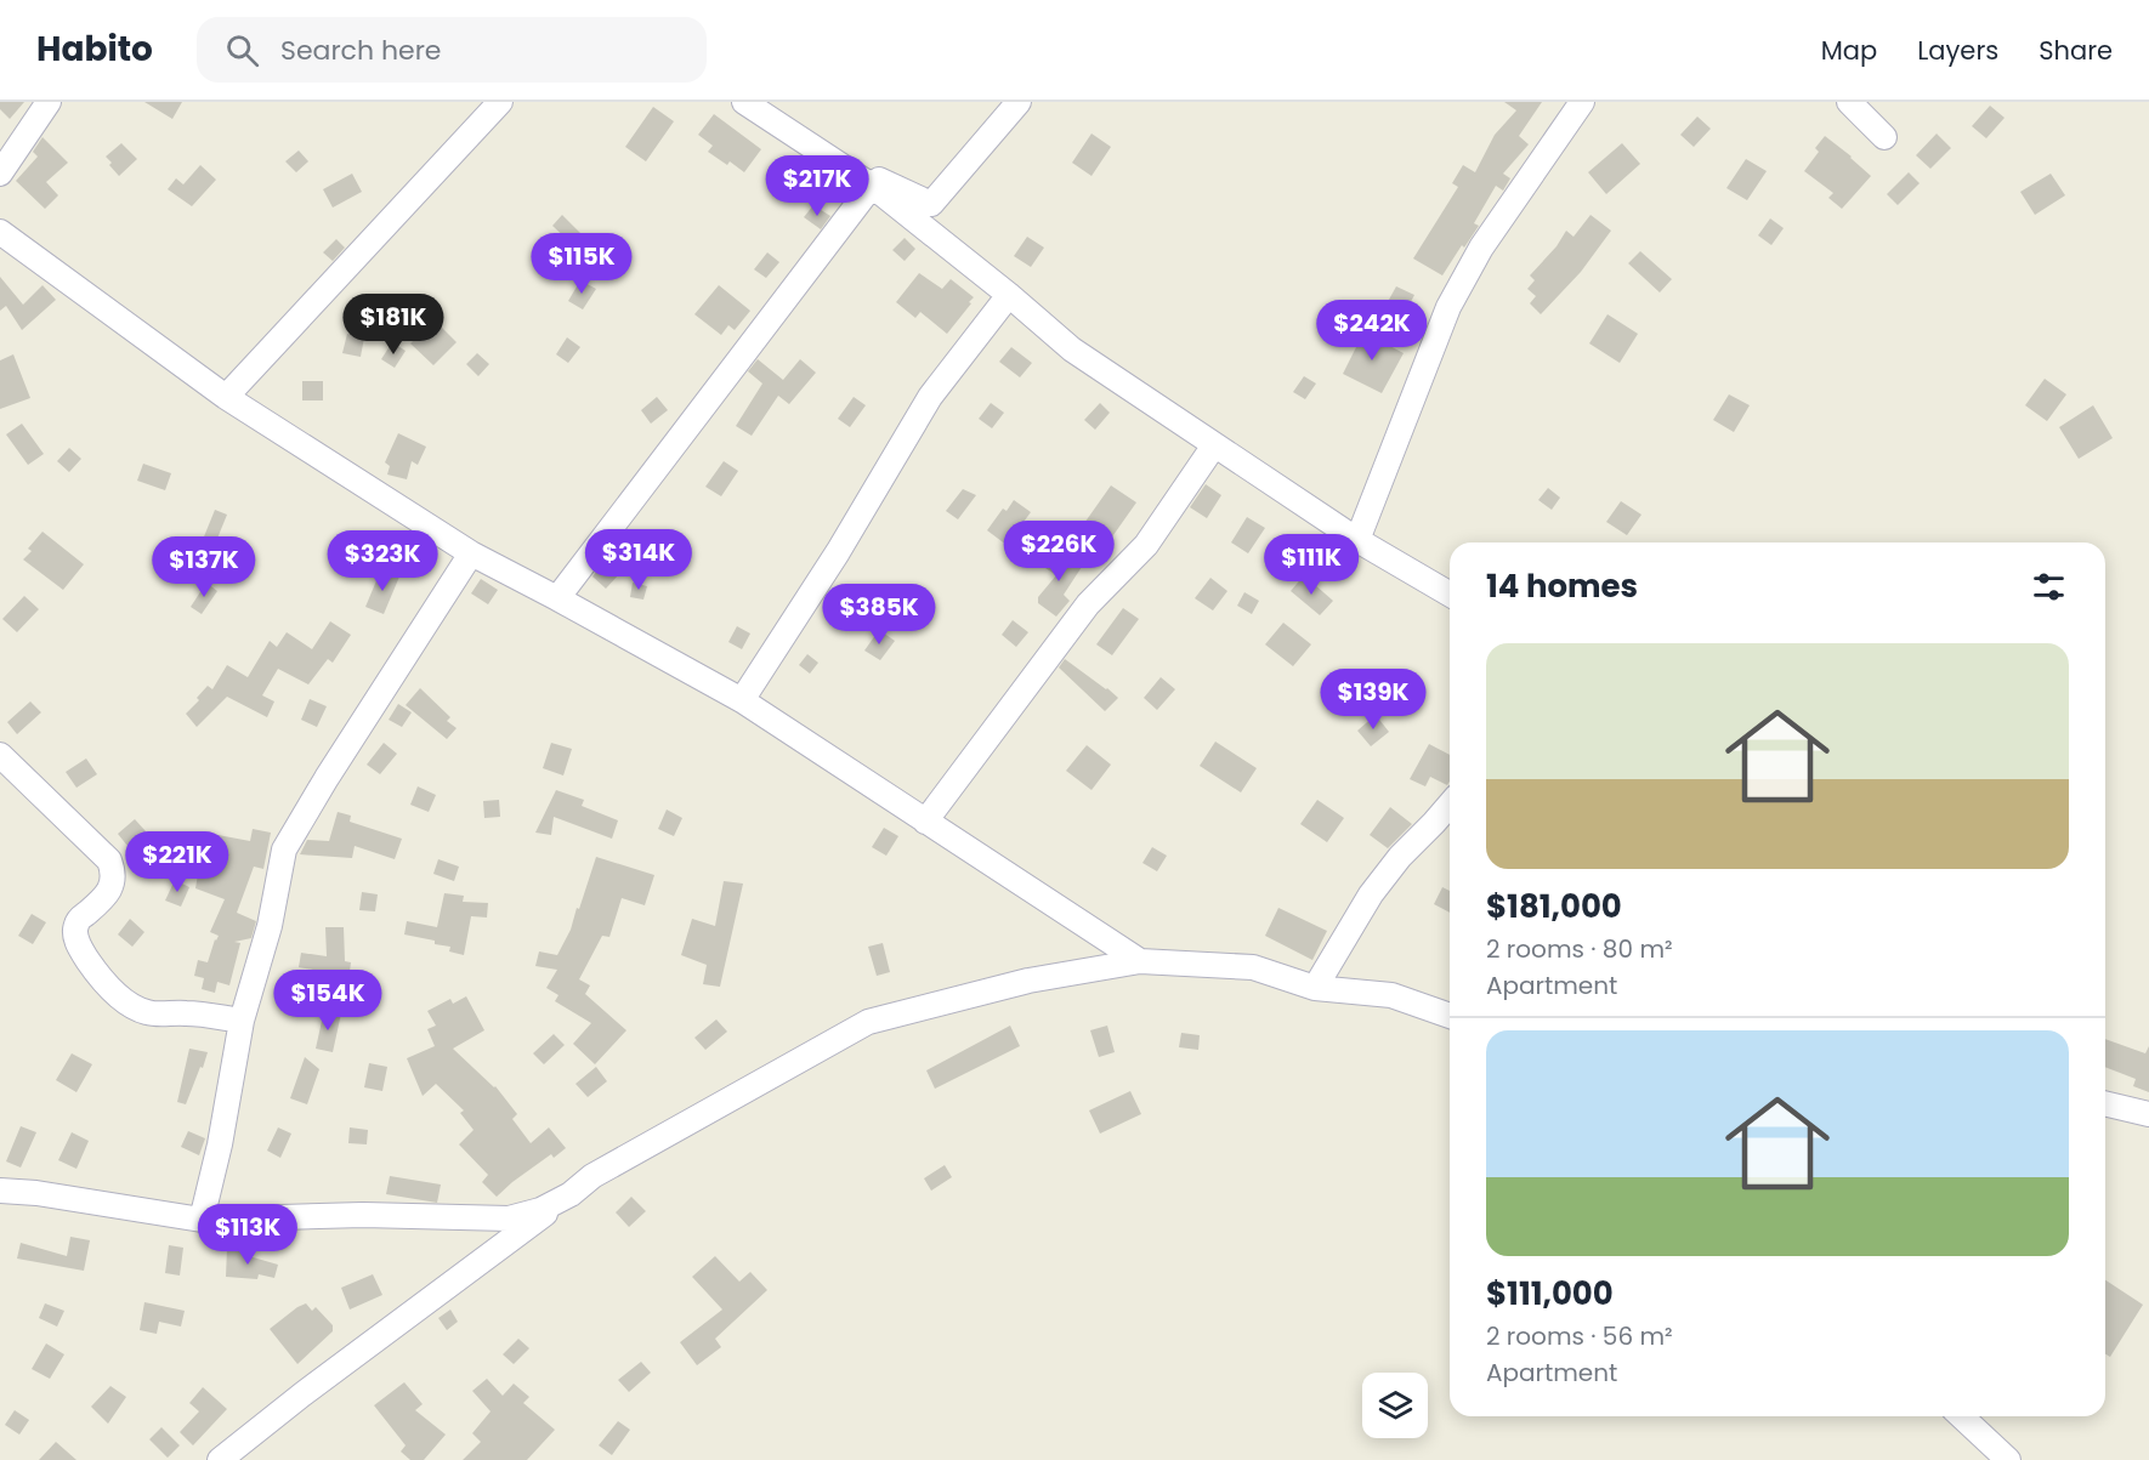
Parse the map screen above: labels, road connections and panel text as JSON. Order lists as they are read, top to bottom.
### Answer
{
  "page": {
    "header": "Habito",
    "search": "Search here",
    "nav": ["Map", "Layers", "Share"],
    "price": [
      "$217K",
      "$115K",
      "$181K",
      "$242K",
      "$226K",
      "$314K",
      "$323K",
      "$111K",
      "$137K",
      "$385K",
      "$139K",
      "$221K",
      "$154K",
      "$113K"
    ],
    "heading": "14 homes",
    "list": [
      {
        "name": "$181,000",
        "note": "2 rooms · 80 m² · Apartment"
      },
      {
        "name": "$111,000",
        "note": "2 rooms · 56 m² · Apartment"
      }
    ]
  }
}
